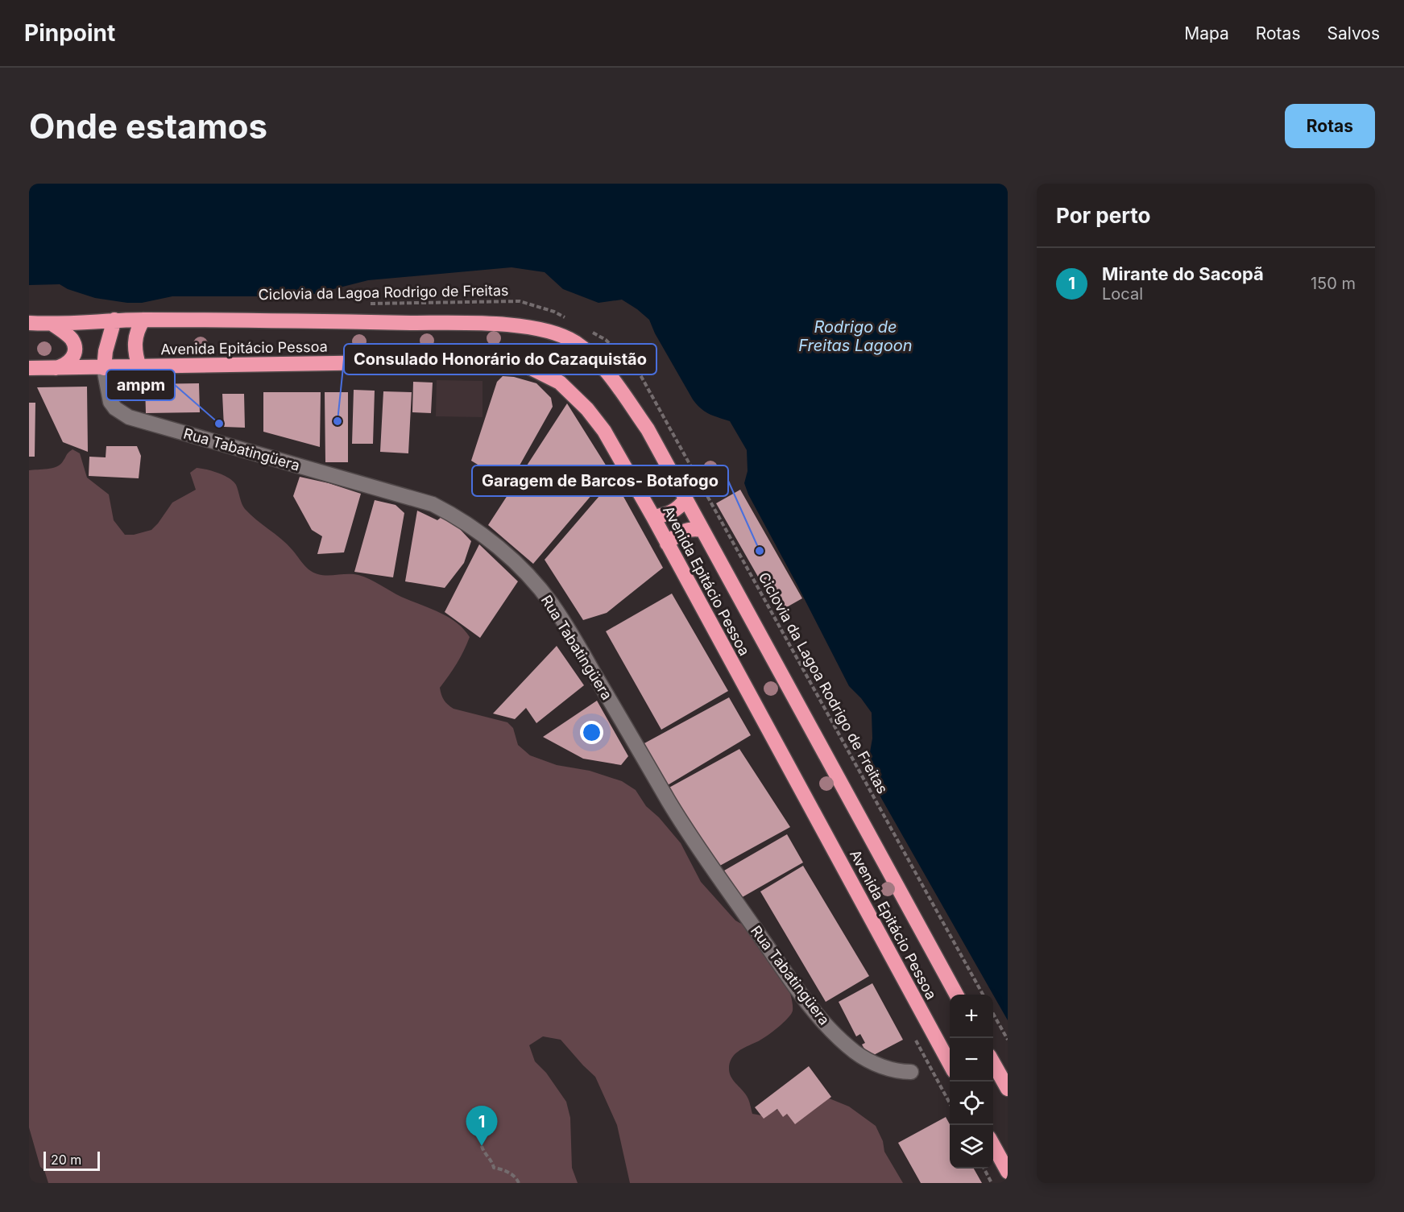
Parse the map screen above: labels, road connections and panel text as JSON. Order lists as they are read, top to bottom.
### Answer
{
  "streets": {
    "highway": ["Avenida Epitácio Pessoa"],
    "street": ["Rua Tabatingüera"],
    "path": ["Ciclovia da Lagoa Rodrigo de Freitas"]
  },
  "crossings": [
    ["Avenida Epitácio Pessoa", "Rua Tabatingüera"]
  ],
  "water": ["Rodrigo de Freitas Lagoon"],
  "places": ["Consulado Honorário do Cazaquistão", "ampm", "Garagem de Barcos- Botafogo"],
  "scale_bar": "20 m",
  "page": {
    "header": "Pinpoint",
    "nav": ["Mapa", "Rotas", "Salvos"],
    "buttons": "Rotas",
    "title": "Onde estamos",
    "heading": "Por perto",
    "list": [
      {
        "mark": "1",
        "name": "Mirante do Sacopã",
        "note": "Local",
        "value": "150 m"
      }
    ],
    "map_buttons": ["+", "−"],
    "pins": "1",
    "scale": "20 m"
  }
}
